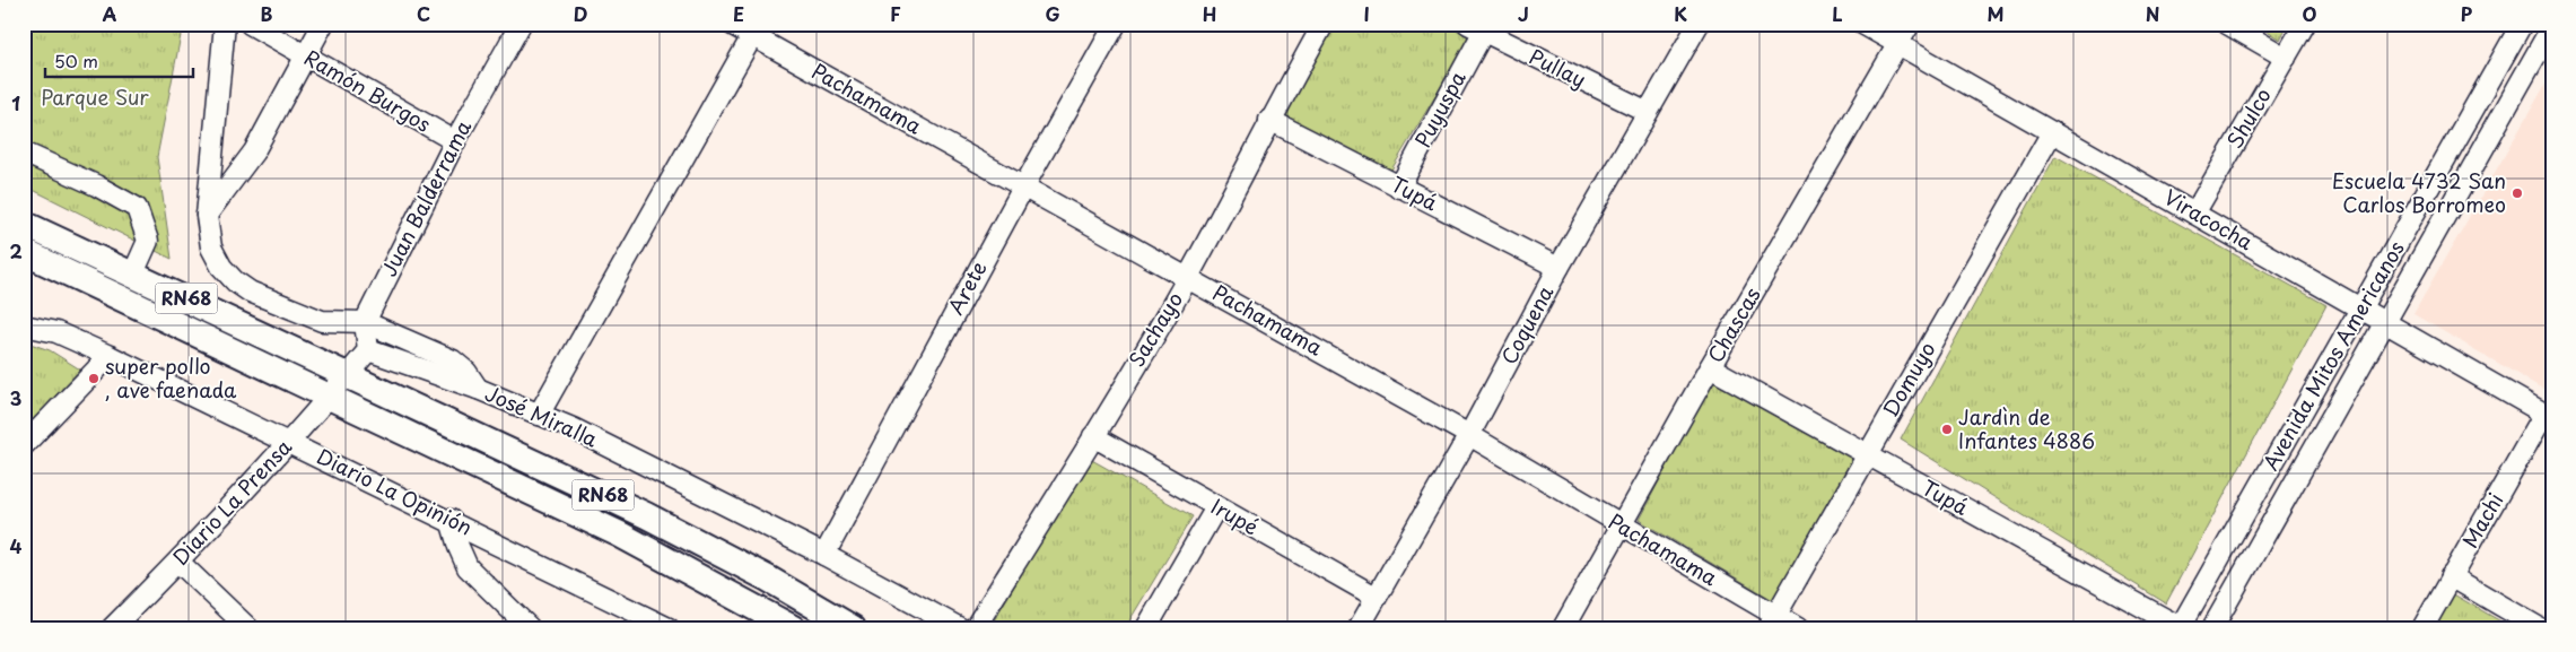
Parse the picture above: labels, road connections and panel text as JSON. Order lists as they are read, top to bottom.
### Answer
{
  "streets": {
    "main road": ["RN68"],
    "street": [
      "Pullay",
      "Ramón Burgos",
      "Pachamama",
      "Puyuspa",
      "Shulco",
      "Tupá",
      "Juan Balderrama",
      "Viracocha",
      "Arete",
      "Coquena",
      "Chascas",
      "Sachayo",
      "Avenida Mitos Americanos",
      "Domuyo",
      "José Miralla",
      "Diario La Opinión",
      "Diario La Prensa",
      "Irupé",
      "Machi"
    ]
  },
  "crossings": [
    ["Pullay", "Puyuspa"],
    ["Pullay", "Coquena"],
    ["Ramón Burgos", "Juan Balderrama"],
    ["Pachamama", "Arete"],
    ["Pachamama", "Coquena"],
    ["Pachamama", "Chascas"],
    ["Pachamama", "Sachayo"],
    ["Pachamama", "Domuyo"],
    ["Puyuspa", "Tupá"],
    ["Shulco", "Viracocha"],
    ["Tupá", "Coquena"],
    ["Tupá", "Chascas"],
    ["Tupá", "Sachayo"],
    ["Tupá", "Avenida Mitos Americanos"],
    ["Tupá", "Domuyo"],
    ["Juan Balderrama", "José Miralla"],
    ["Viracocha", "Chascas"],
    ["Viracocha", "Avenida Mitos Americanos"],
    ["Viracocha", "Domuyo"],
    ["Viracocha", "Machi"],
    ["Arete", "José Miralla"],
    ["RN68", "Diario La Prensa"],
    ["Coquena", "Irupé"],
    ["Sachayo", "Irupé"],
    ["Diario La Opinión", "Diario La Prensa"]
  ],
  "parks": ["Parque Sur"],
  "places": ["Escuela 4732 San Carlos Borromeo", "super pollo , ave faenada", "Jardìn de Infantes 4886"],
  "scale_bar": "50 m",
  "grid": {
    "columns": [
      "A",
      "B",
      "C",
      "D",
      "E",
      "F",
      "G",
      "H",
      "I",
      "J",
      "K",
      "L",
      "M",
      "N",
      "O",
      "P"
    ],
    "rows": [
      "1",
      "2",
      "3",
      "4"
    ]
  }
}
